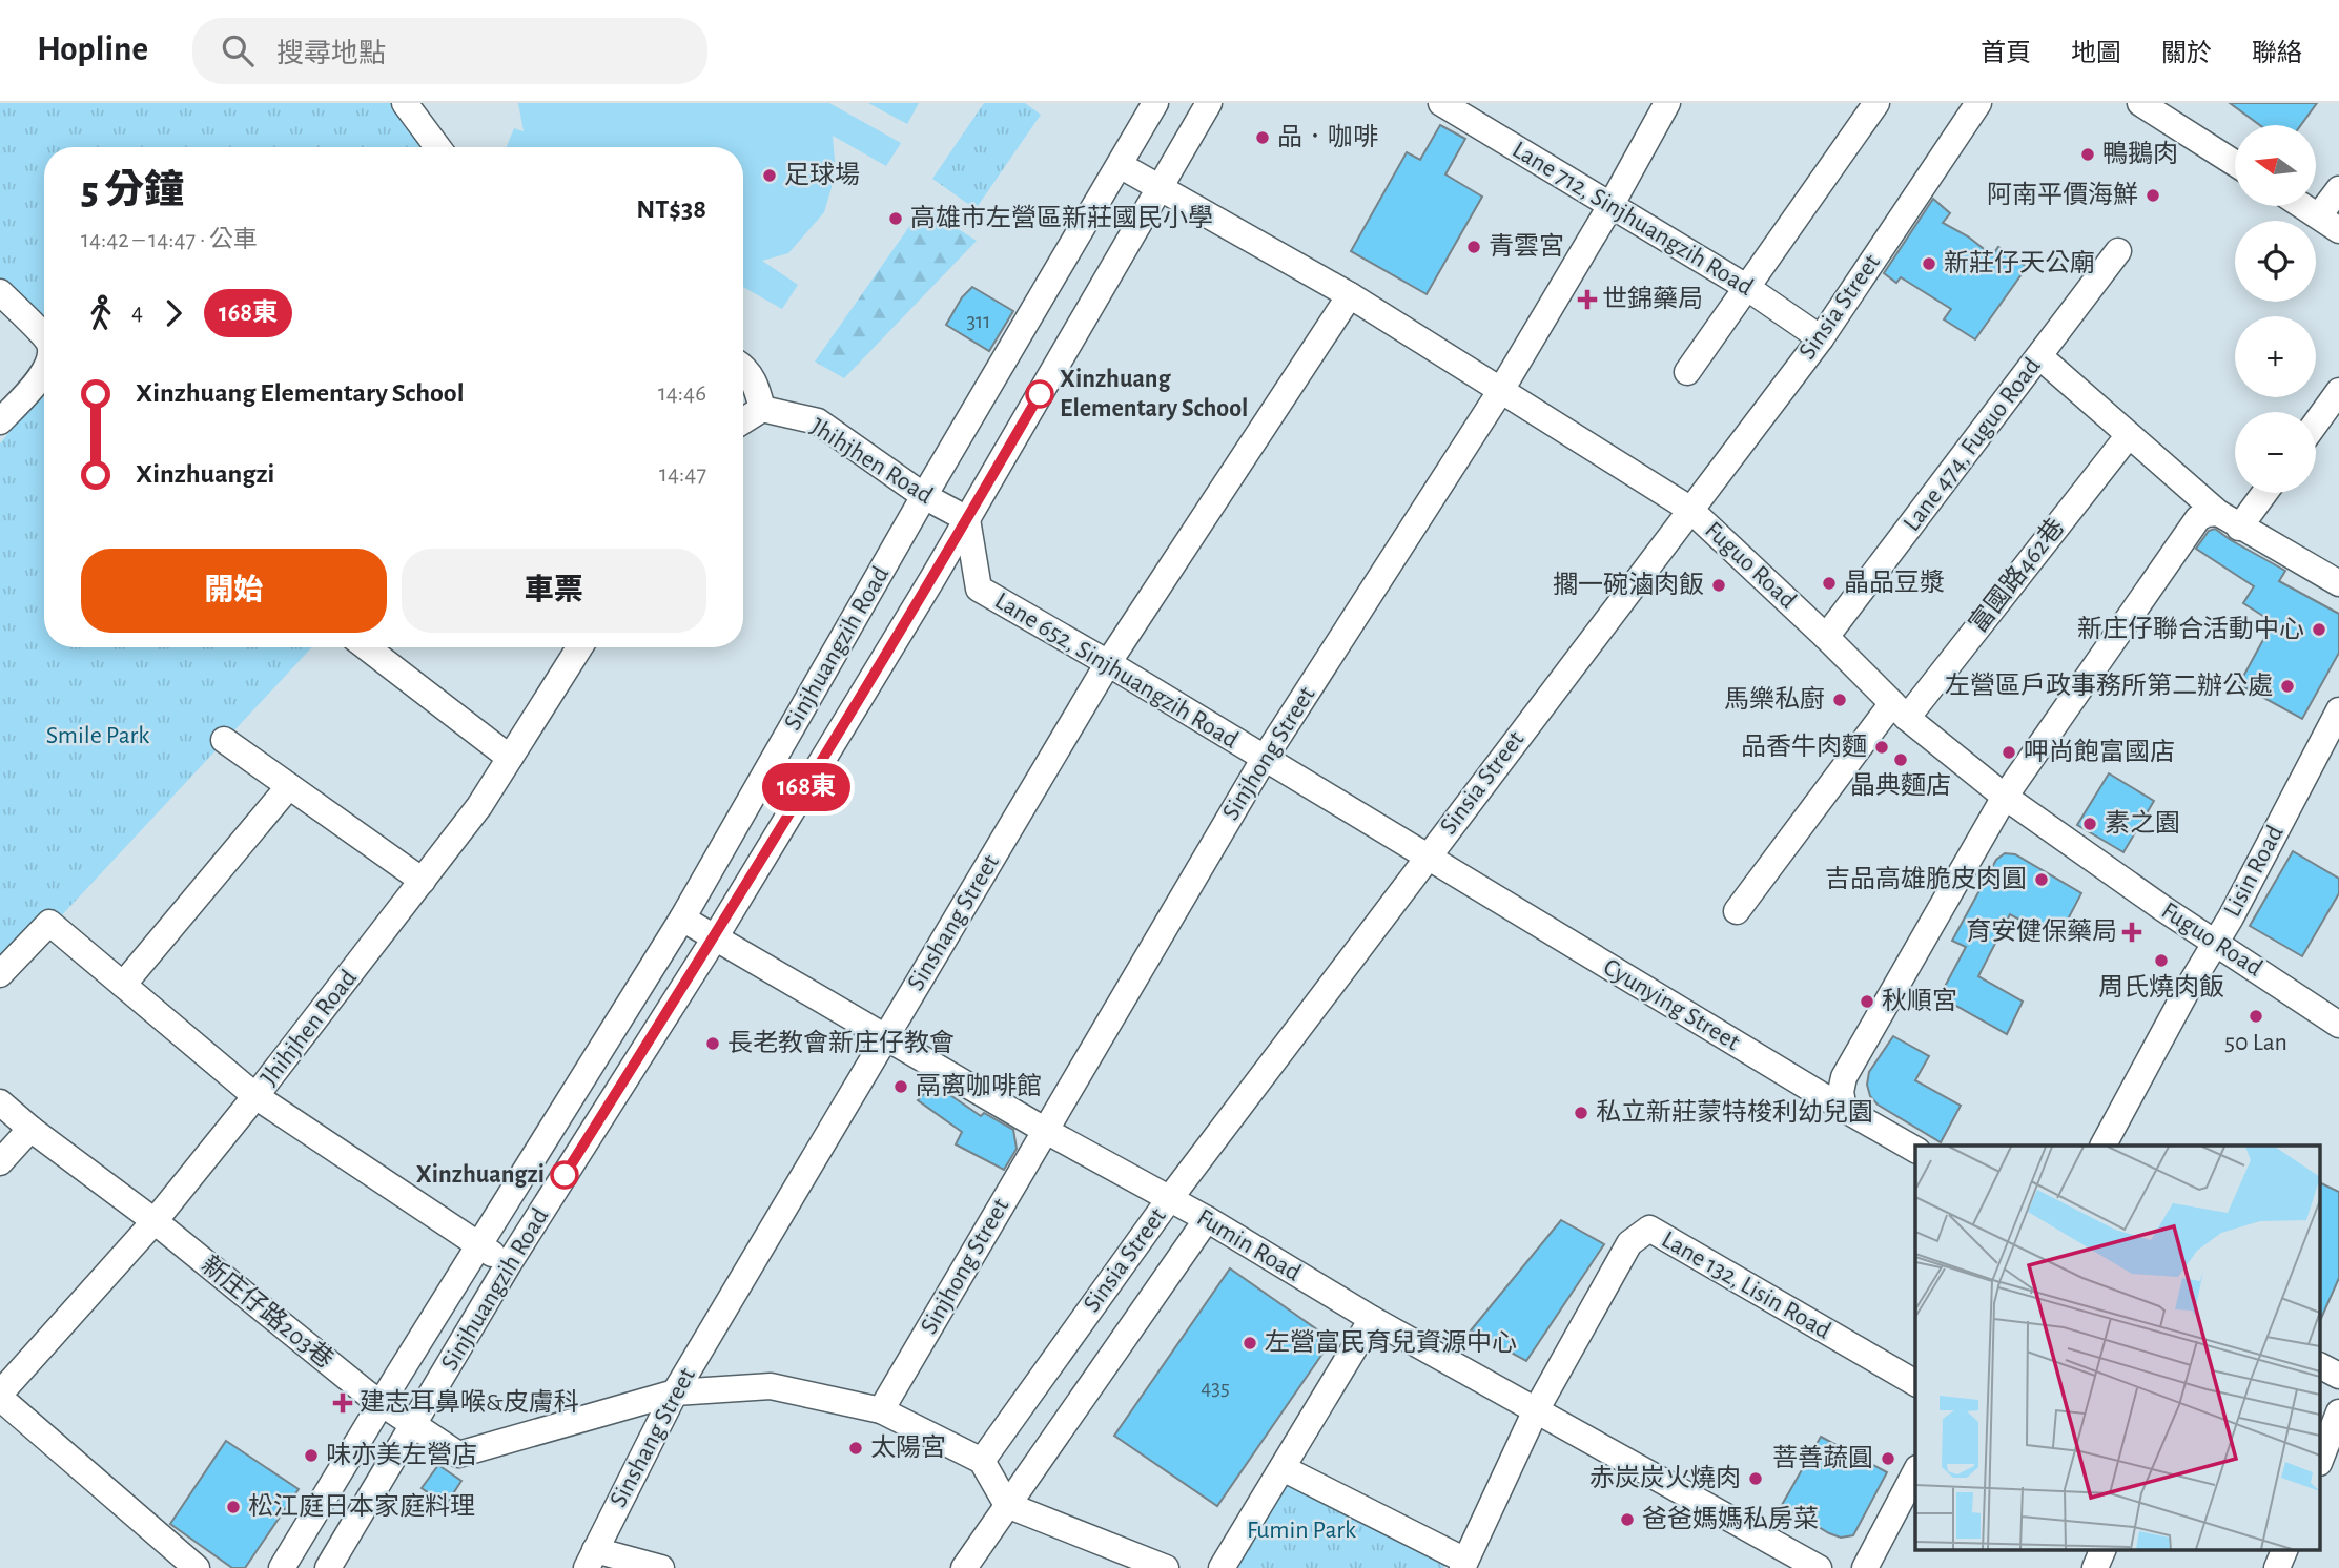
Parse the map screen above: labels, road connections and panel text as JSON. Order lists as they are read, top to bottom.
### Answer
{
  "streets": {
    "street": [
      "Lane 712, Sinjhuangzih Road",
      "Sinsia Street",
      "Lane 474, Fuguo Road",
      "Jhihjhen Road",
      "Fuguo Road",
      "富國路462巷",
      "Sinjhuangzih Road",
      "Lane 652, Sinjhuangzih Road",
      "Sinjhong Street",
      "Lisin Road",
      "Sinshang Street",
      "Cyunying Street",
      "Fumin Road",
      "Lane 132, Lisin Road",
      "新庄仔路203巷"
    ]
  },
  "crossings": [
    ["Lane 712, Sinjhuangzih Road", "Sinsia Street"],
    ["Lane 712, Sinjhuangzih Road", "Sinjhong Street"],
    ["Sinsia Street", "Fuguo Road"],
    ["Sinsia Street", "Lane 652, Sinjhuangzih Road"],
    ["Sinsia Street", "Cyunying Street"],
    ["Sinsia Street", "Fumin Road"],
    ["Sinsia Street", "新庄仔路203巷"],
    ["Lane 474, Fuguo Road", "Fuguo Road"],
    ["Jhihjhen Road", "Sinjhuangzih Road"],
    ["Jhihjhen Road", "Lane 652, Sinjhuangzih Road"],
    ["Jhihjhen Road", "新庄仔路203巷"],
    ["Fuguo Road", "富國路462巷"],
    ["Fuguo Road", "Sinjhuangzih Road"],
    ["Fuguo Road", "Sinjhong Street"],
    ["Fuguo Road", "Lisin Road"],
    ["Fuguo Road", "Sinshang Street"],
    ["Sinjhuangzih Road", "Lane 652, Sinjhuangzih Road"],
    ["Sinjhuangzih Road", "Fumin Road"],
    ["Sinjhuangzih Road", "新庄仔路203巷"],
    ["Lane 652, Sinjhuangzih Road", "Sinjhong Street"],
    ["Lane 652, Sinjhuangzih Road", "Sinshang Street"],
    ["Lane 652, Sinjhuangzih Road", "Cyunying Street"],
    ["Sinjhong Street", "Fumin Road"],
    ["Sinjhong Street", "新庄仔路203巷"],
    ["Sinshang Street", "Fumin Road"],
    ["Sinshang Street", "新庄仔路203巷"],
    ["Fumin Road", "Lane 132, Lisin Road"]
  ],
  "parks": ["Smile Park", "Fumin Park"],
  "places": {
    "other": [
      "品．咖啡",
      "鴨鵝肉",
      "足球場",
      "阿南平價海鮮",
      "高雄市左營區新莊國民小學",
      "青雲宮",
      "新莊仔天公廟",
      "Xinzhuang Elementary School",
      "晶品豆漿",
      "擱一碗滷肉飯",
      "新庄仔聯合活動中心",
      "左營區戶政事務所第二辦公處",
      "馬樂私廚",
      "品香牛肉麵",
      "呷尚飽富國店",
      "晶典麵店",
      "素之園",
      "吉品高雄脆皮肉圓",
      "周氏燒肉飯",
      "秋順宮",
      "50 Lan",
      "長老教會新庄仔教會",
      "鬲离咖啡館",
      "私立新莊蒙特梭利幼兒園",
      "Xinzhuangzi",
      "左營富民育兒資源中心",
      "太陽宮",
      "味亦美左營店",
      "菩善蔬圓",
      "赤炭炭火燒肉",
      "松江庭日本家庭料理",
      "爸爸媽媽私房菜"
    ],
    "health": ["世錦藥局", "育安健保藥局", "建志耳鼻喉&皮膚科"]
  },
  "lines": ["bus line 168東"],
  "house_numbers": ["311", "435"],
  "north": "left",
  "page": {
    "header": "Hopline",
    "search": "搜尋地點",
    "nav": [
      "首頁",
      "地圖",
      "關於",
      "聯絡"
    ],
    "on_map": "168東",
    "map_buttons": ["+", "−"],
    "heading": ["5 分鐘", "14:42 – 14:47 · 公車", "NT$38"],
    "legs": ["4", "168東"],
    "list": [
      {
        "name": "Xinzhuang Elementary School",
        "value": "14:46"
      },
      {
        "name": "Xinzhuangzi",
        "value": "14:47"
      }
    ],
    "buttons": ["開始", "車票"]
  }
}
